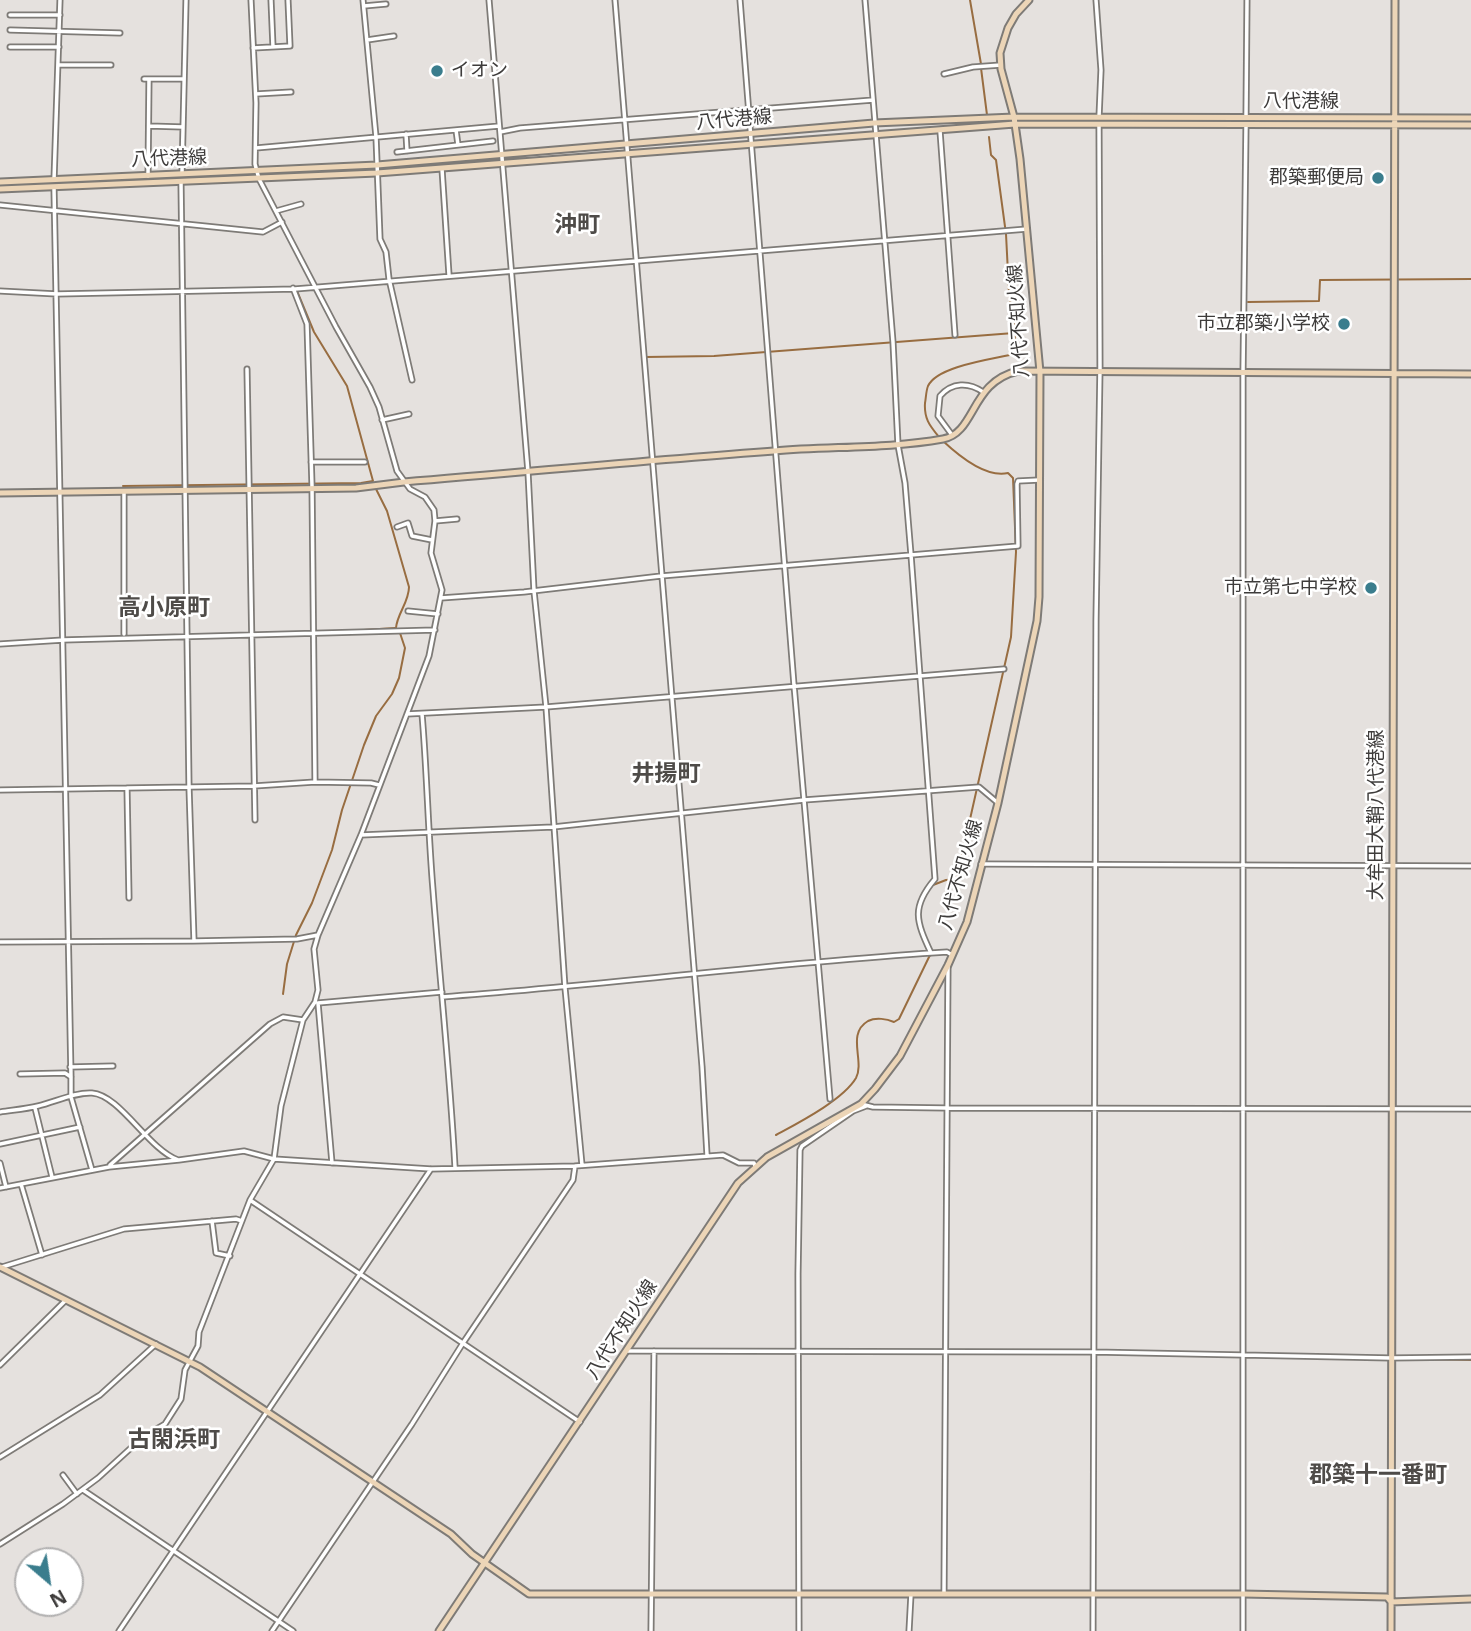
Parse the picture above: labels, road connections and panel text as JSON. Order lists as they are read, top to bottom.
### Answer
{
  "streets": {
    "main road": ["八代港線", "八代不知火線", "大牟田大鞘八代港線"]
  },
  "crossings": [
    ["八代港線", "八代不知火線"],
    ["八代港線", "大牟田大鞘八代港線"]
  ],
  "districts": [
    "沖町",
    "高小原町",
    "井揚町",
    "古閑浜町",
    "郡築十一番町"
  ],
  "places": [
    "イオン",
    "郡築郵便局",
    "市立郡築小学校",
    "市立第七中学校"
  ],
  "north": "bottom right"
}
